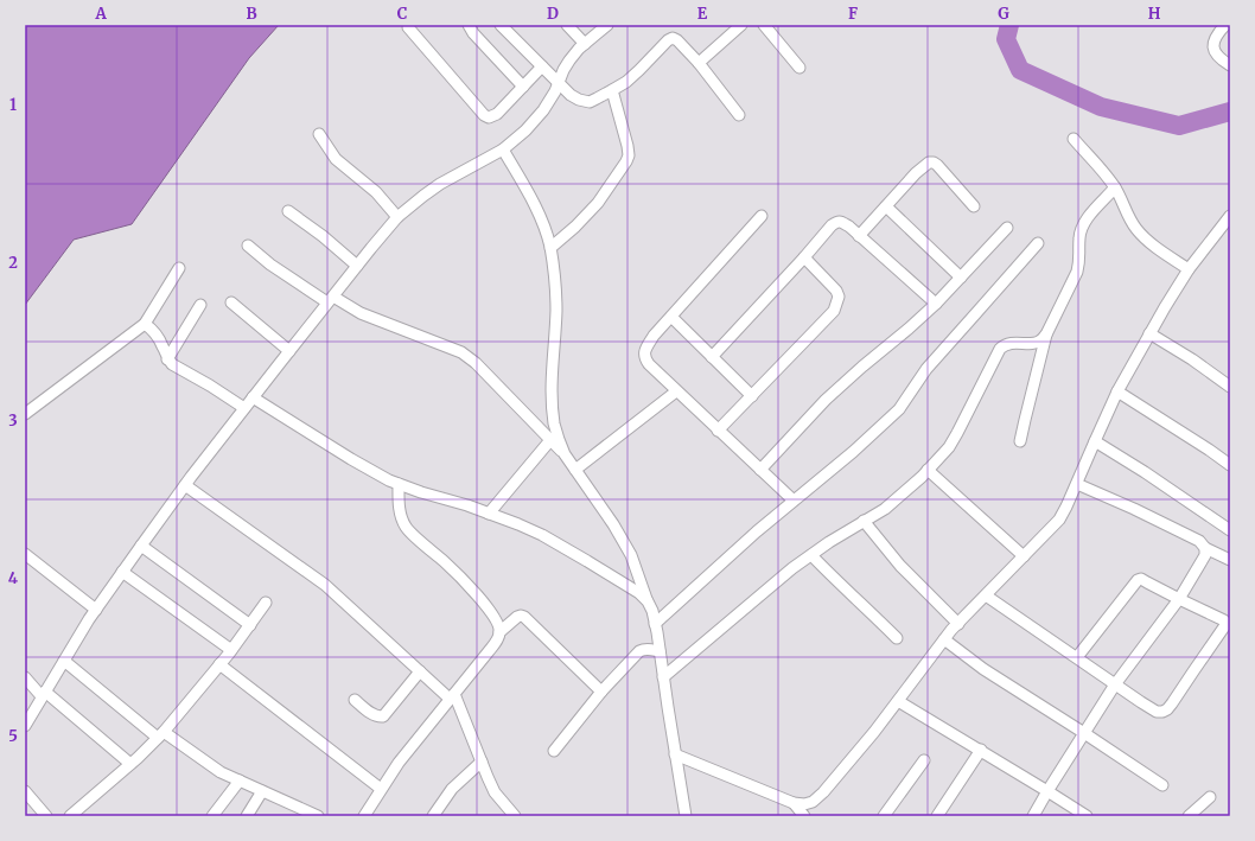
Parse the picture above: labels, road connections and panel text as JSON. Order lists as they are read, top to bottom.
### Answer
{
  "grid": {
    "columns": [
      "A",
      "B",
      "C",
      "D",
      "E",
      "F",
      "G",
      "H"
    ],
    "rows": [
      "1",
      "2",
      "3",
      "4",
      "5"
    ]
  }
}
